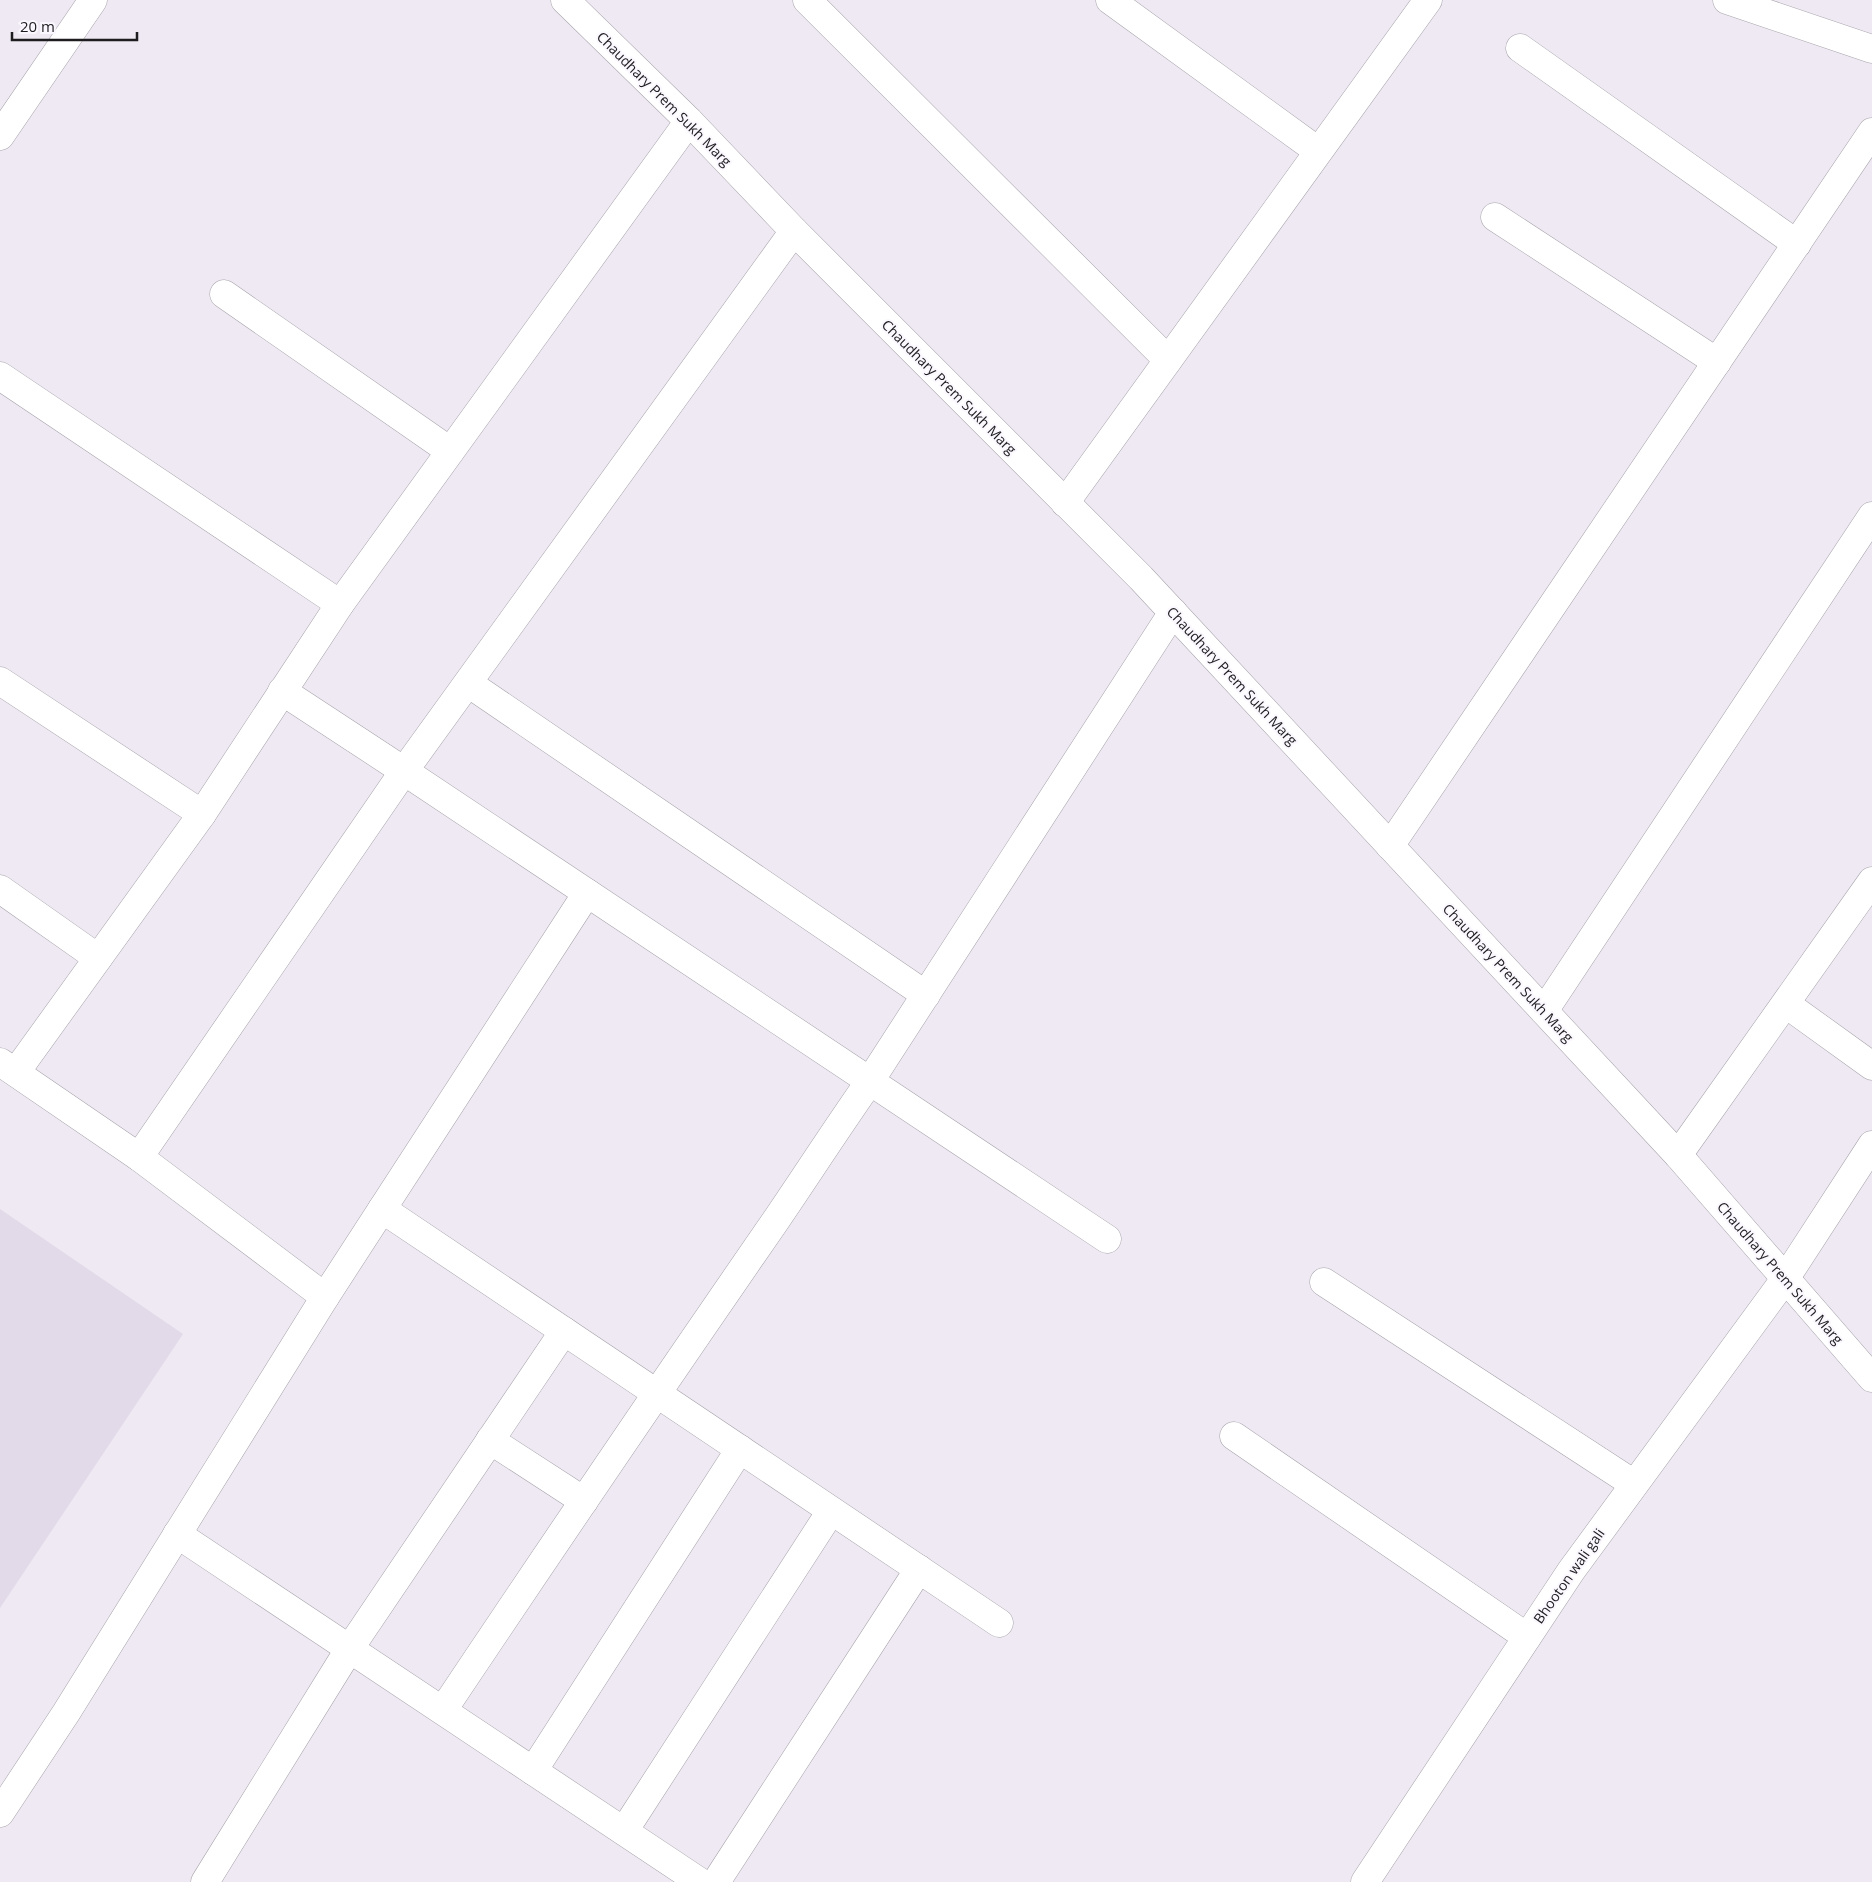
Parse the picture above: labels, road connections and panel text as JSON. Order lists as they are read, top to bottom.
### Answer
{
  "streets": {
    "street": ["Chaudhary Prem Sukh Marg", "Bhooton wali gali"]
  },
  "crossings": [
    ["Chaudhary Prem Sukh Marg", "Bhooton wali gali"]
  ],
  "scale_bar": "20 m"
}
